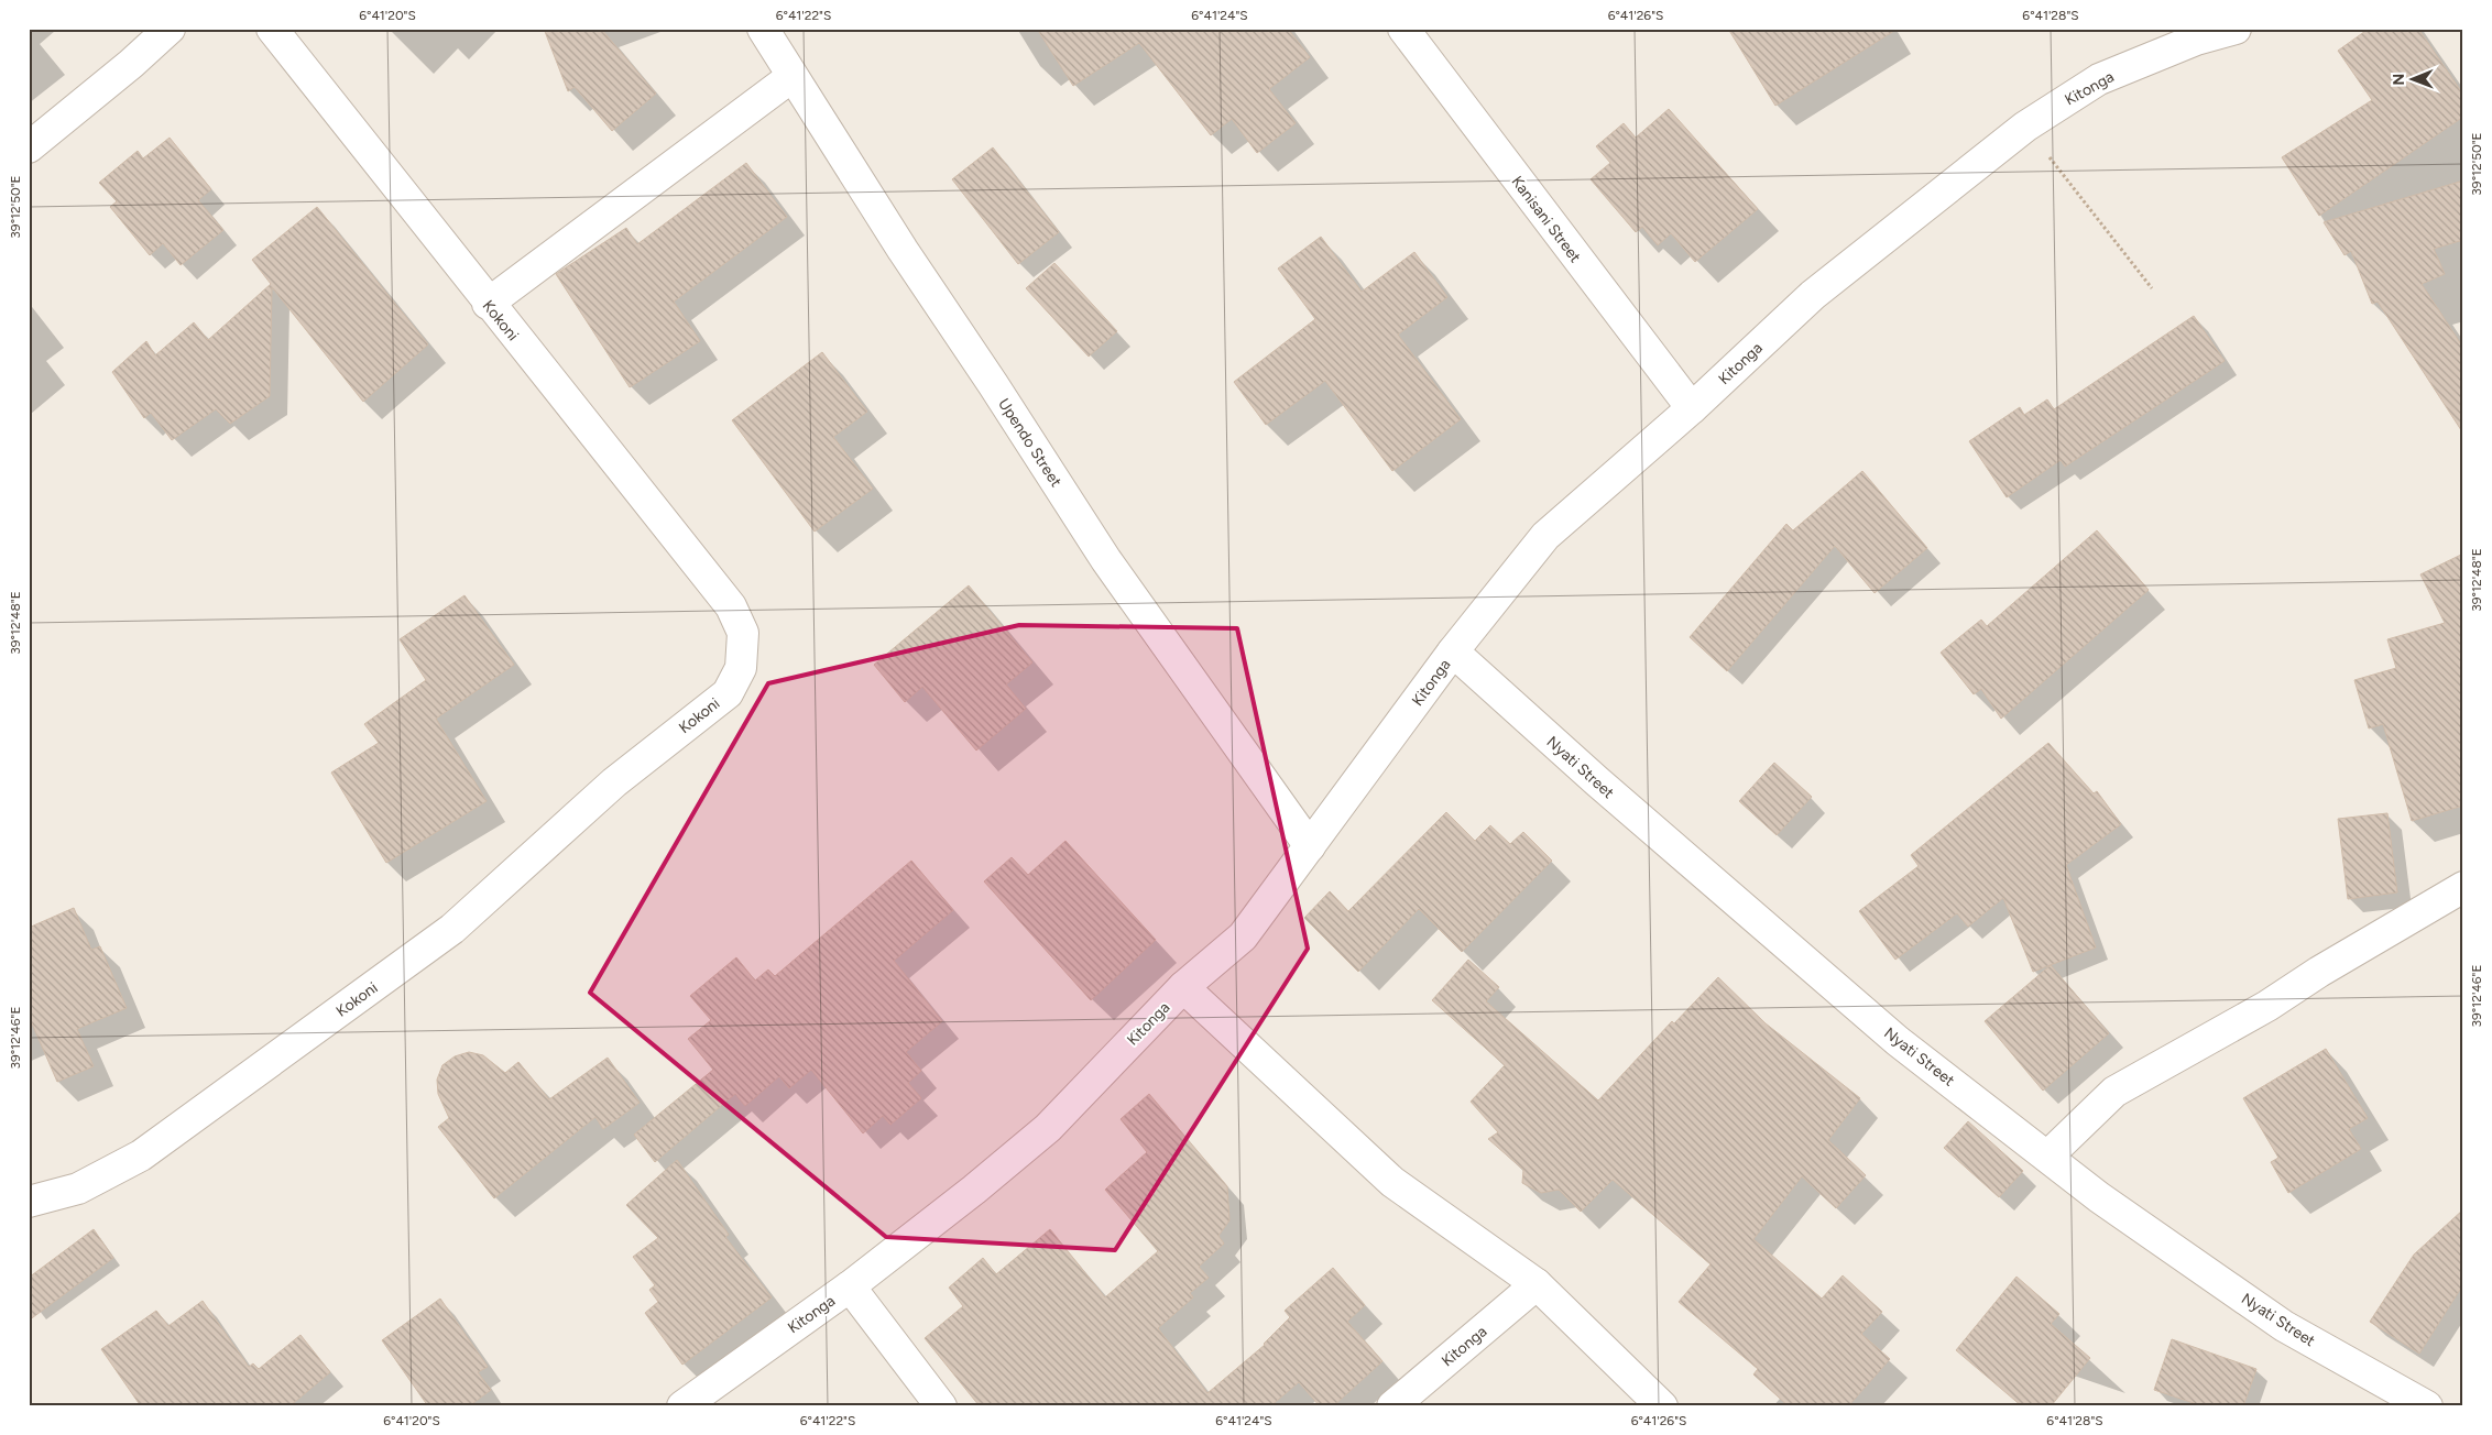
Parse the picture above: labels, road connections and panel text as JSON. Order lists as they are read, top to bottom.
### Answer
{
  "streets": {
    "street": [
      "Kitonga",
      "Kanisani Street",
      "Kokoni",
      "Upendo Street",
      "Nyati Street"
    ]
  },
  "crossings": [
    ["Kitonga", "Kanisani Street"],
    ["Kitonga", "Upendo Street"],
    ["Kitonga", "Nyati Street"]
  ],
  "north": "left",
  "coordinates": [
    "6°41'20\"S",
    "6°41'22\"S",
    "6°41'24\"S",
    "6°41'26\"S",
    "6°41'28\"S",
    "39°12'50\"E",
    "39°12'48\"E",
    "39°12'46\"E"
  ]
}
